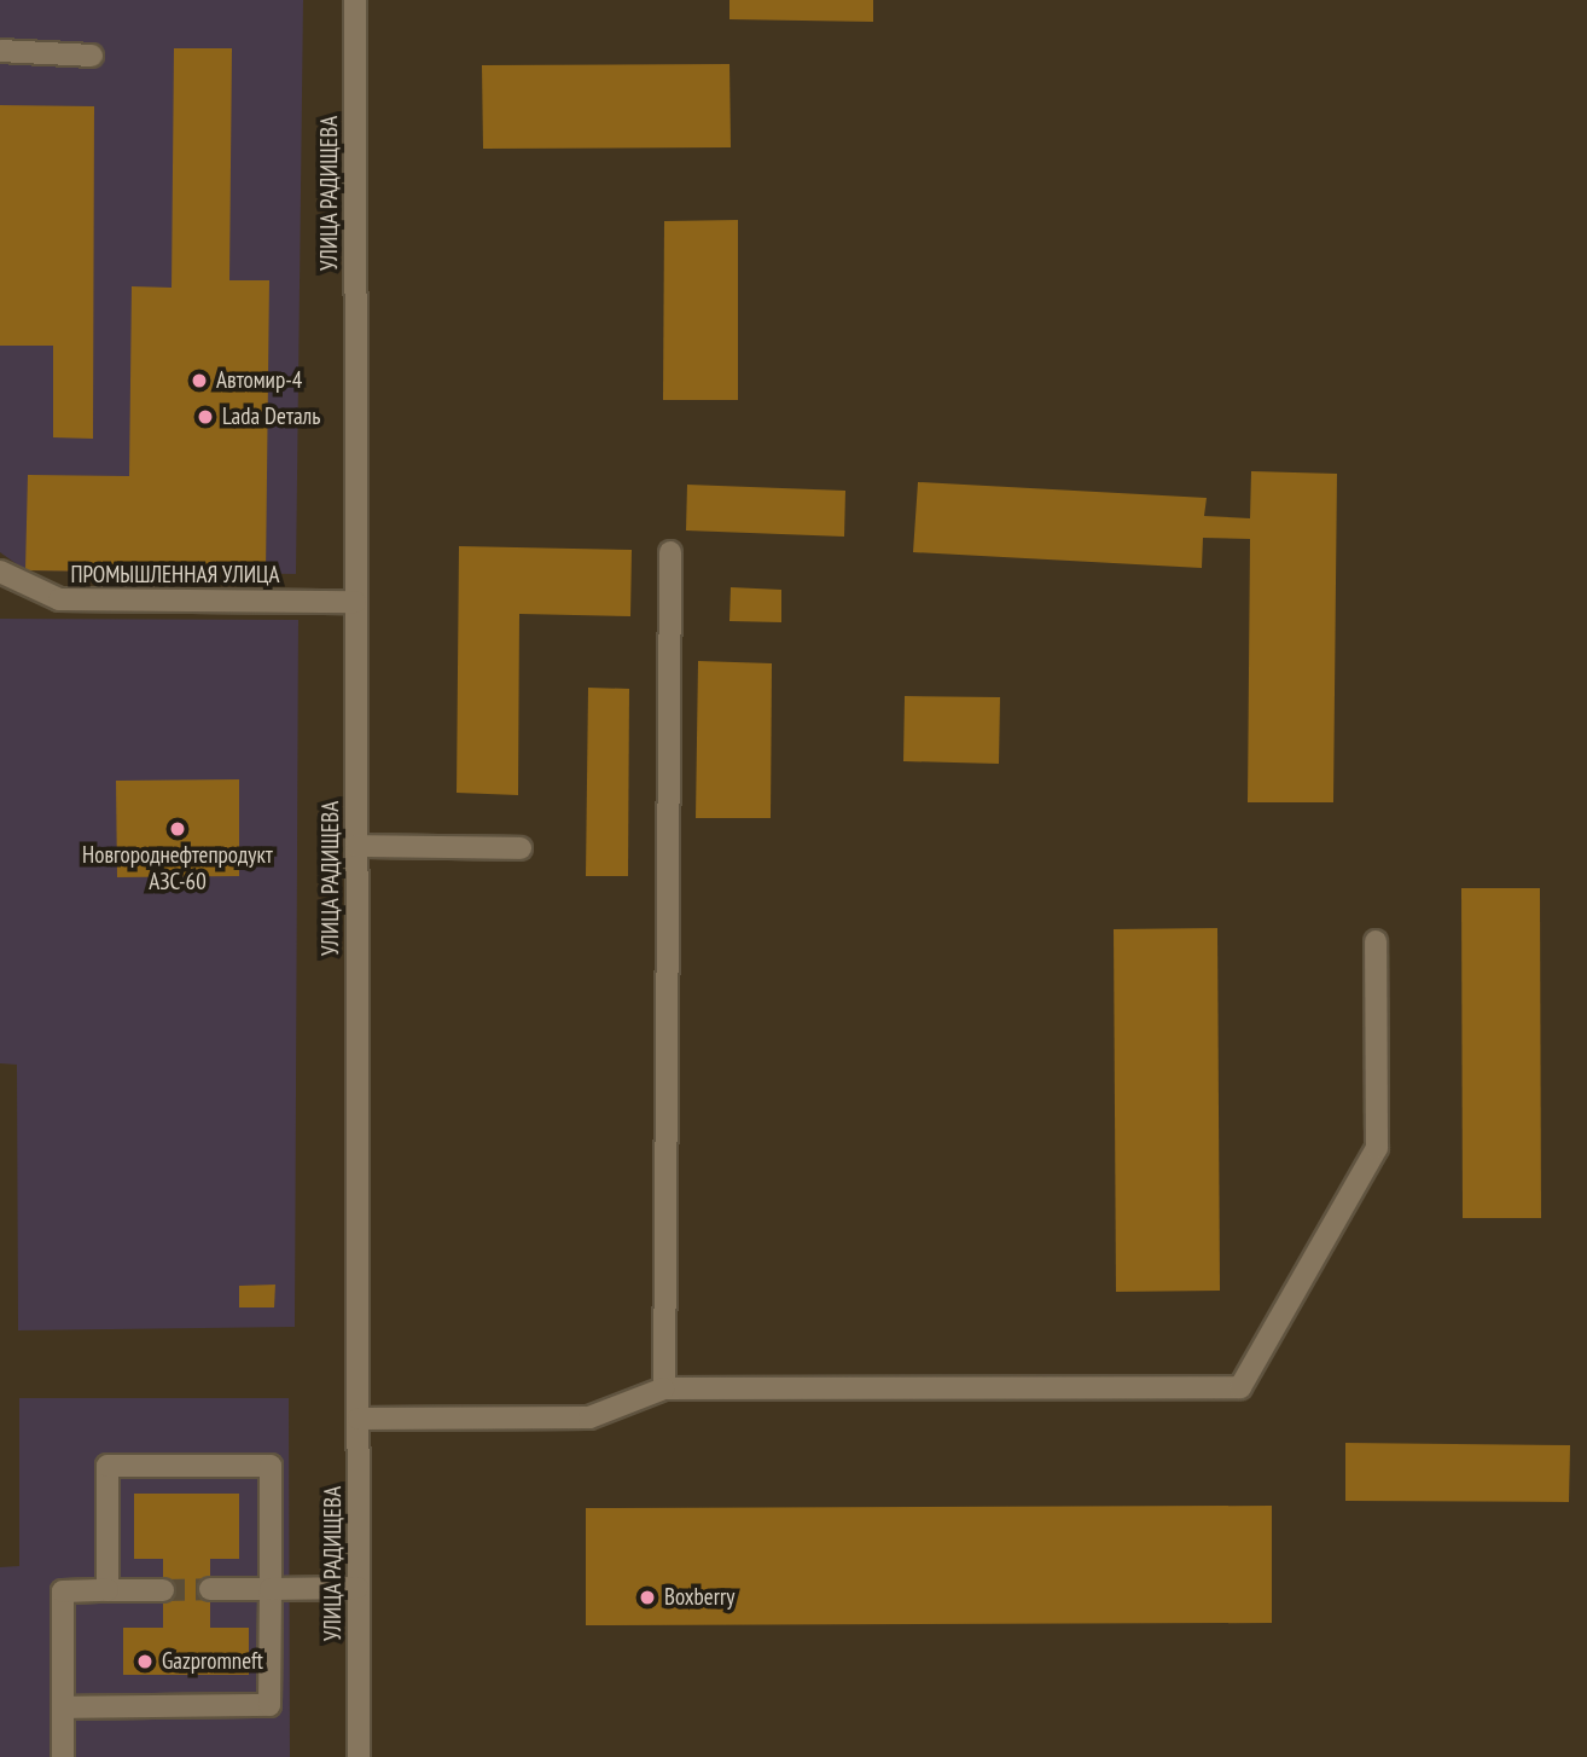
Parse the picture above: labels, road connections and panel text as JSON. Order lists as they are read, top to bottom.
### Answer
{
  "streets": {
    "street": ["УЛИЦА РАДИЩЕВА", "ПРОМЫШЛЕННАЯ УЛИЦА"]
  },
  "crossings": [
    ["УЛИЦА РАДИЩЕВА", "ПРОМЫШЛЕННАЯ УЛИЦА"]
  ],
  "places": [
    "Автомир-4",
    "Lada Dеталь",
    "Новгороднефтепродукт АЗС-60",
    "Boxberry",
    "Gazpromneft"
  ]
}
